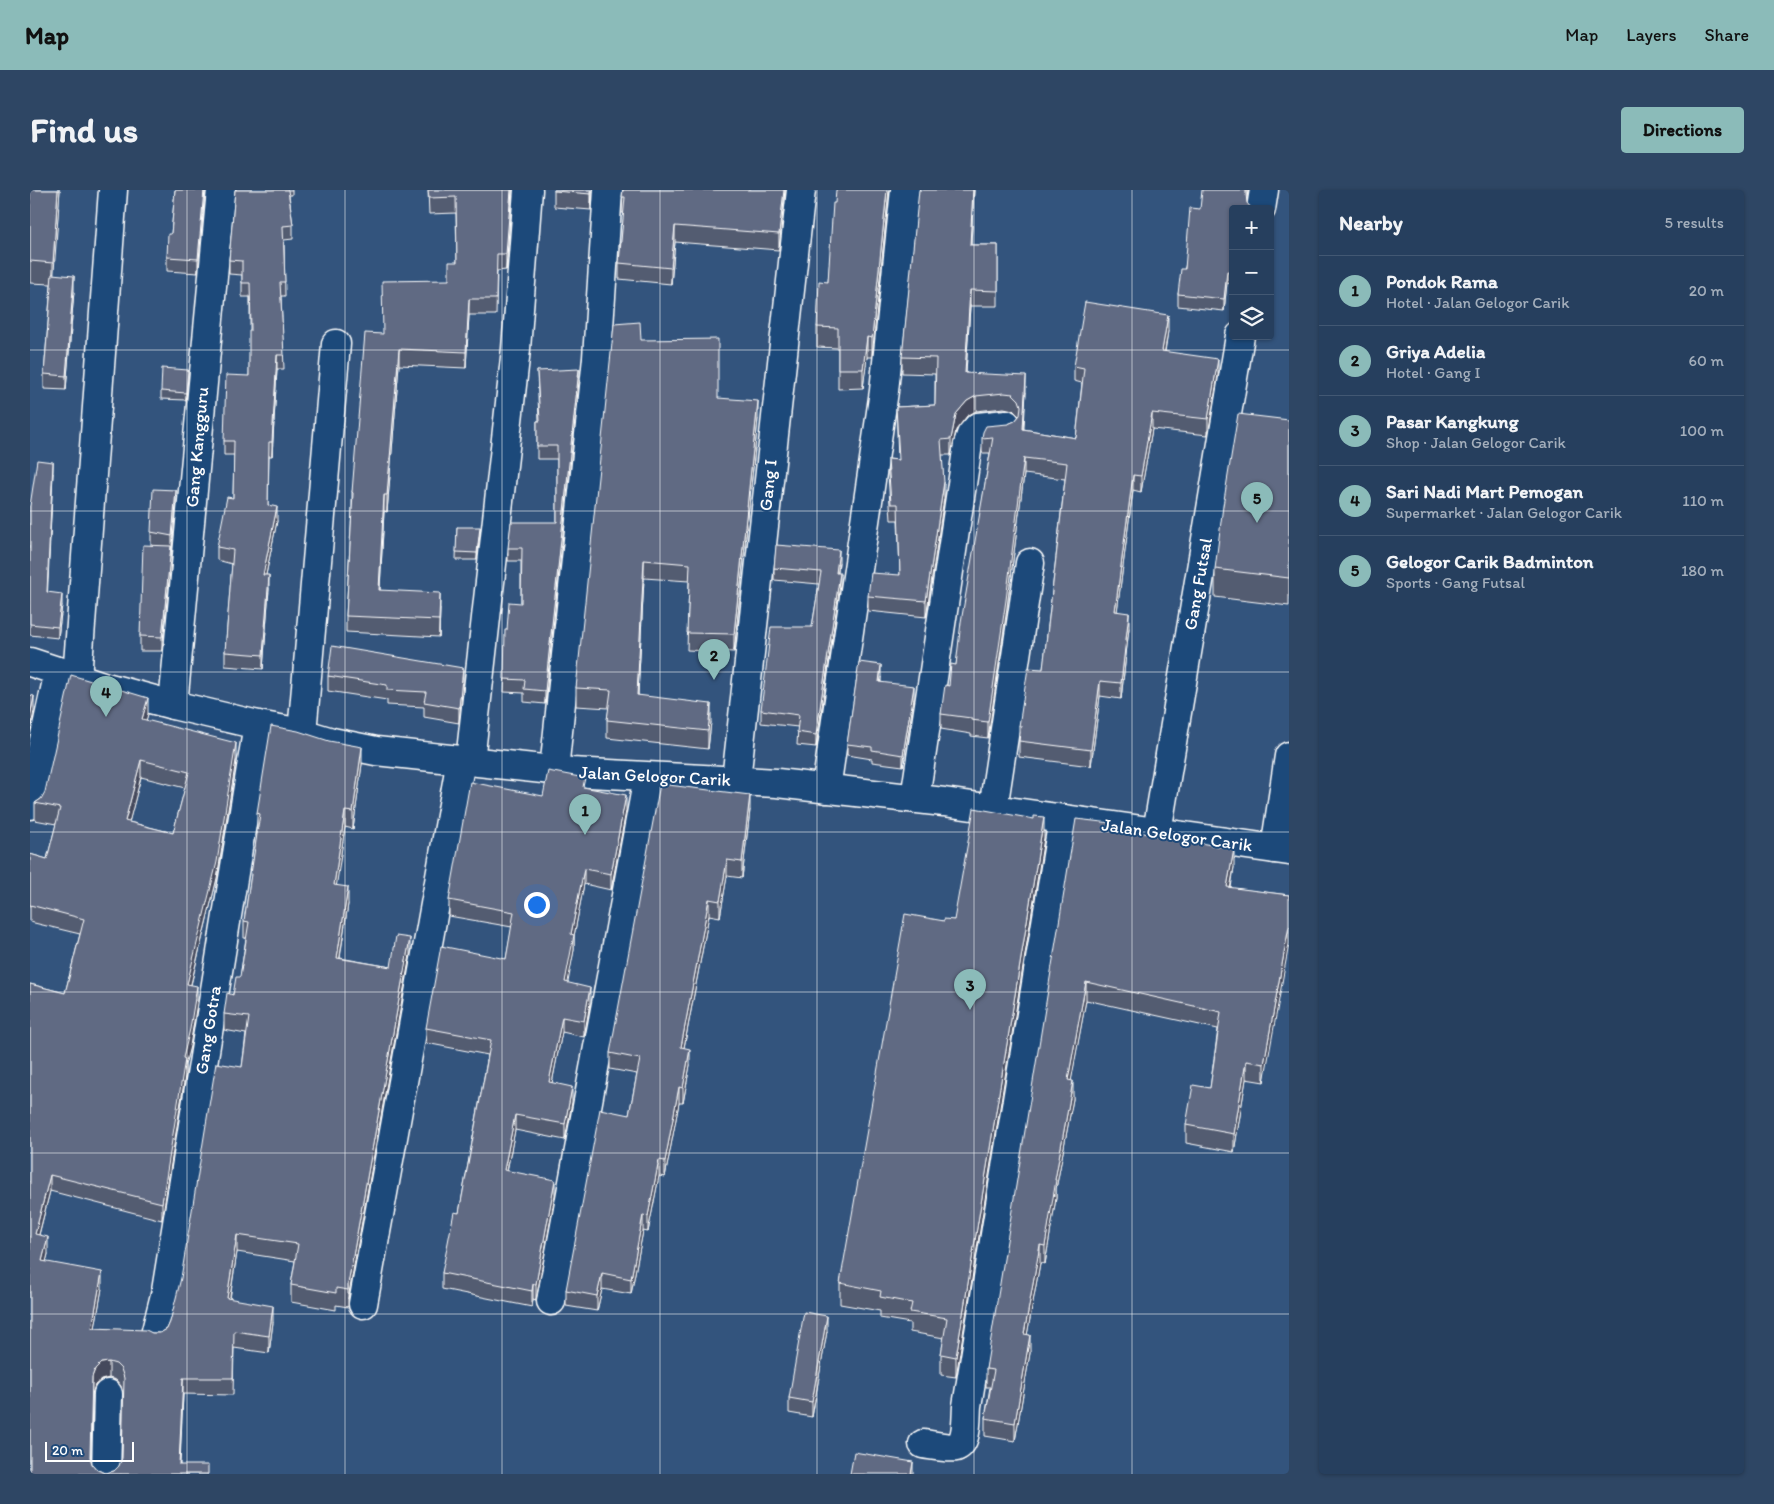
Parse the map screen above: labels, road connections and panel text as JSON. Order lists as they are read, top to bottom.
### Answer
{
  "streets": {
    "street": [
      "Gang Kangguru",
      "Gang I",
      "Gang Futsal",
      "Jalan Gelogor Carik",
      "Gang Gotra"
    ]
  },
  "crossings": [
    ["Gang Kangguru", "Jalan Gelogor Carik"],
    ["Gang I", "Jalan Gelogor Carik"],
    ["Gang Futsal", "Jalan Gelogor Carik"],
    ["Jalan Gelogor Carik", "Gang Gotra"]
  ],
  "scale_bar": "20 m",
  "page": {
    "header": "Map",
    "nav": ["Map", "Layers", "Share"],
    "buttons": "Directions",
    "title": "Find us",
    "heading": ["Nearby", "5 results"],
    "map_buttons": ["+", "−"],
    "list": [
      {
        "mark": "1",
        "name": "Pondok Rama",
        "note": "Hotel · Jalan Gelogor Carik",
        "value": "20 m"
      },
      {
        "mark": "2",
        "name": "Griya Adelia",
        "note": "Hotel · Gang I",
        "value": "60 m"
      },
      {
        "mark": "3",
        "name": "Pasar Kangkung",
        "note": "Shop · Jalan Gelogor Carik",
        "value": "100 m"
      },
      {
        "mark": "4",
        "name": "Sari Nadi Mart Pemogan",
        "note": "Supermarket · Jalan Gelogor Carik",
        "value": "110 m"
      },
      {
        "mark": "5",
        "name": "Gelogor Carik Badminton",
        "note": "Sports · Gang Futsal",
        "value": "180 m"
      }
    ],
    "pins": [
      "5",
      "2",
      "4",
      "1",
      "3"
    ],
    "scale": "20 m"
  }
}
